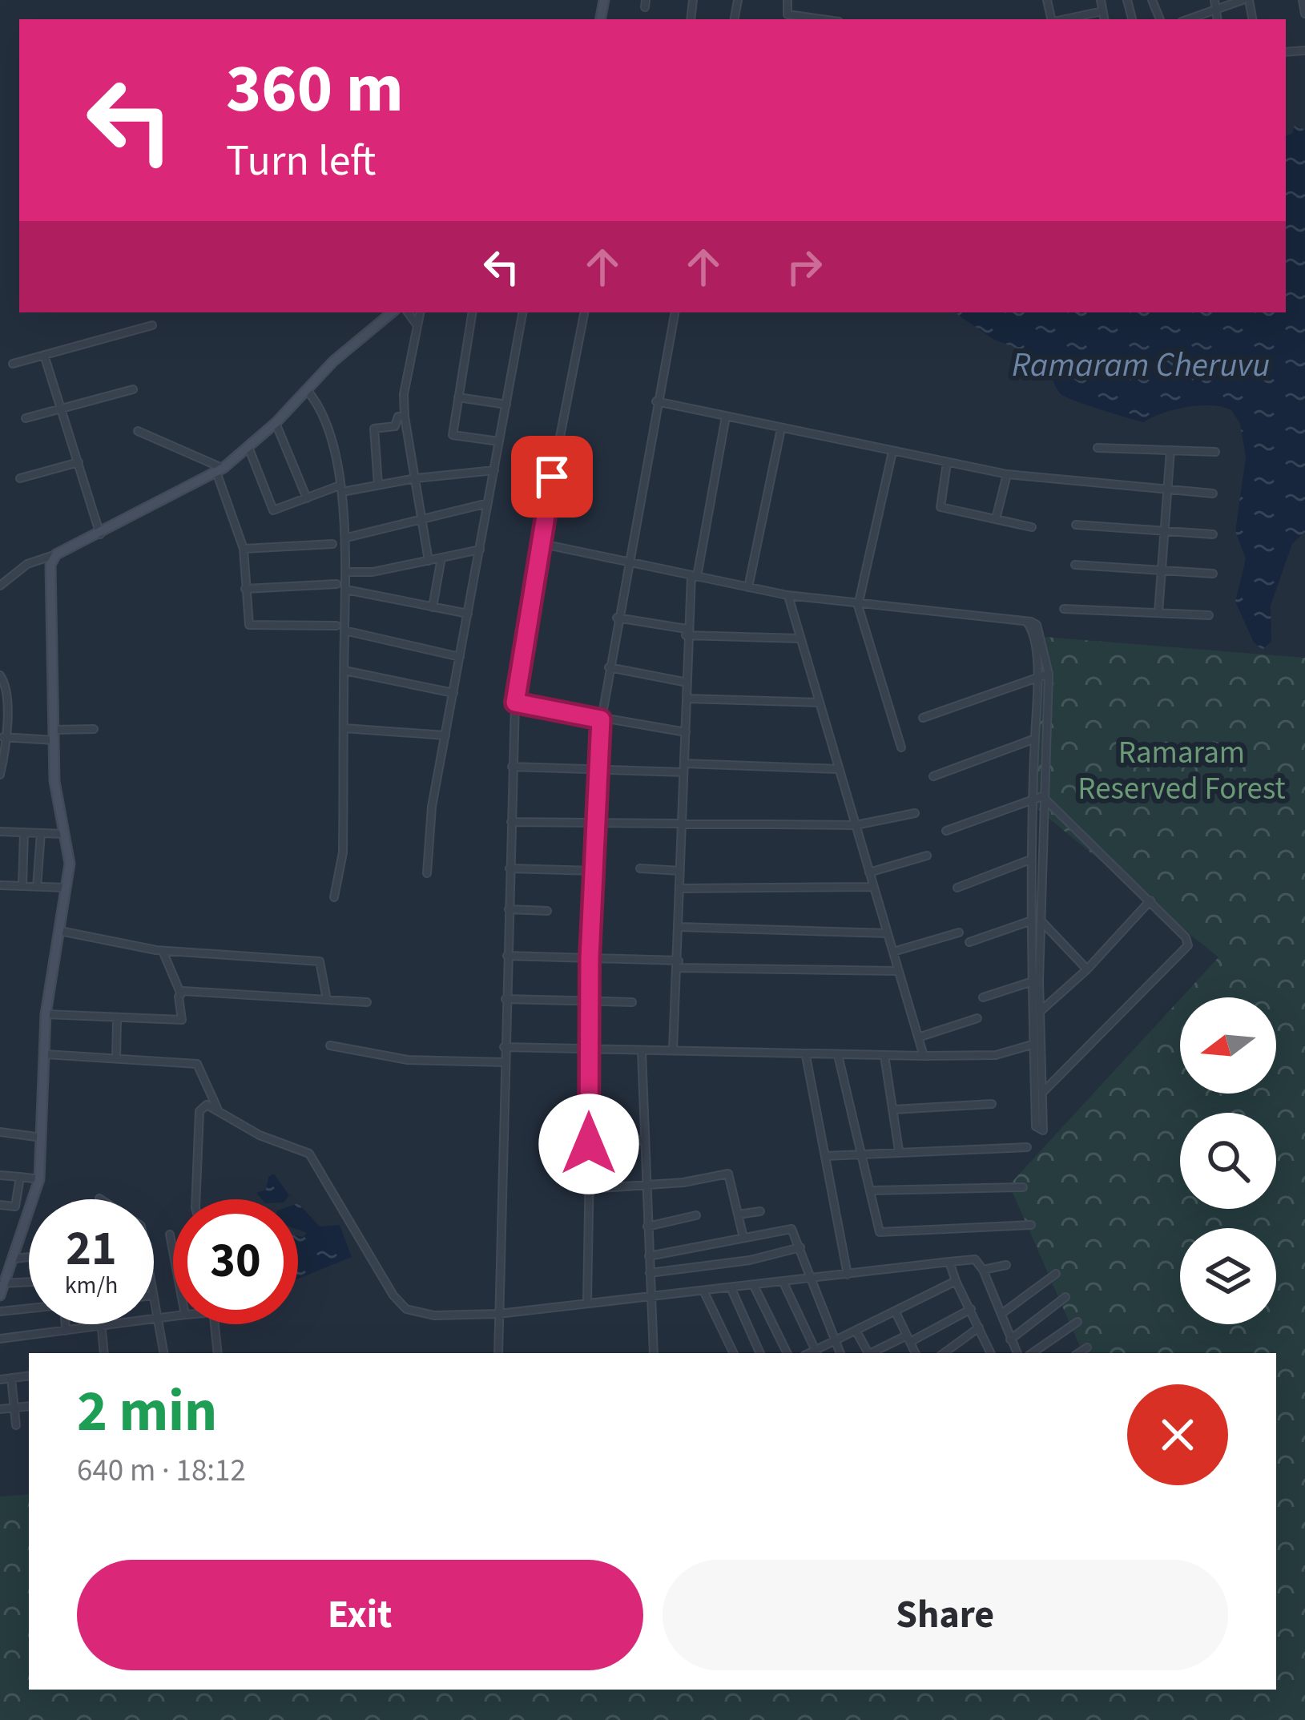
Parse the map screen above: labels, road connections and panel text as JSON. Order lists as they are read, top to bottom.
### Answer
{
  "water": ["Ramaram Cheruvu"],
  "parks": ["Ramaram Reserved Forest"],
  "north": "left",
  "page": {
    "turn": ["360 m", "Turn left"],
    "speed": "21 km/h",
    "limit": "30",
    "heading": ["2 min", "640 m · 18:12"],
    "buttons": ["Exit", "Share"]
  }
}
